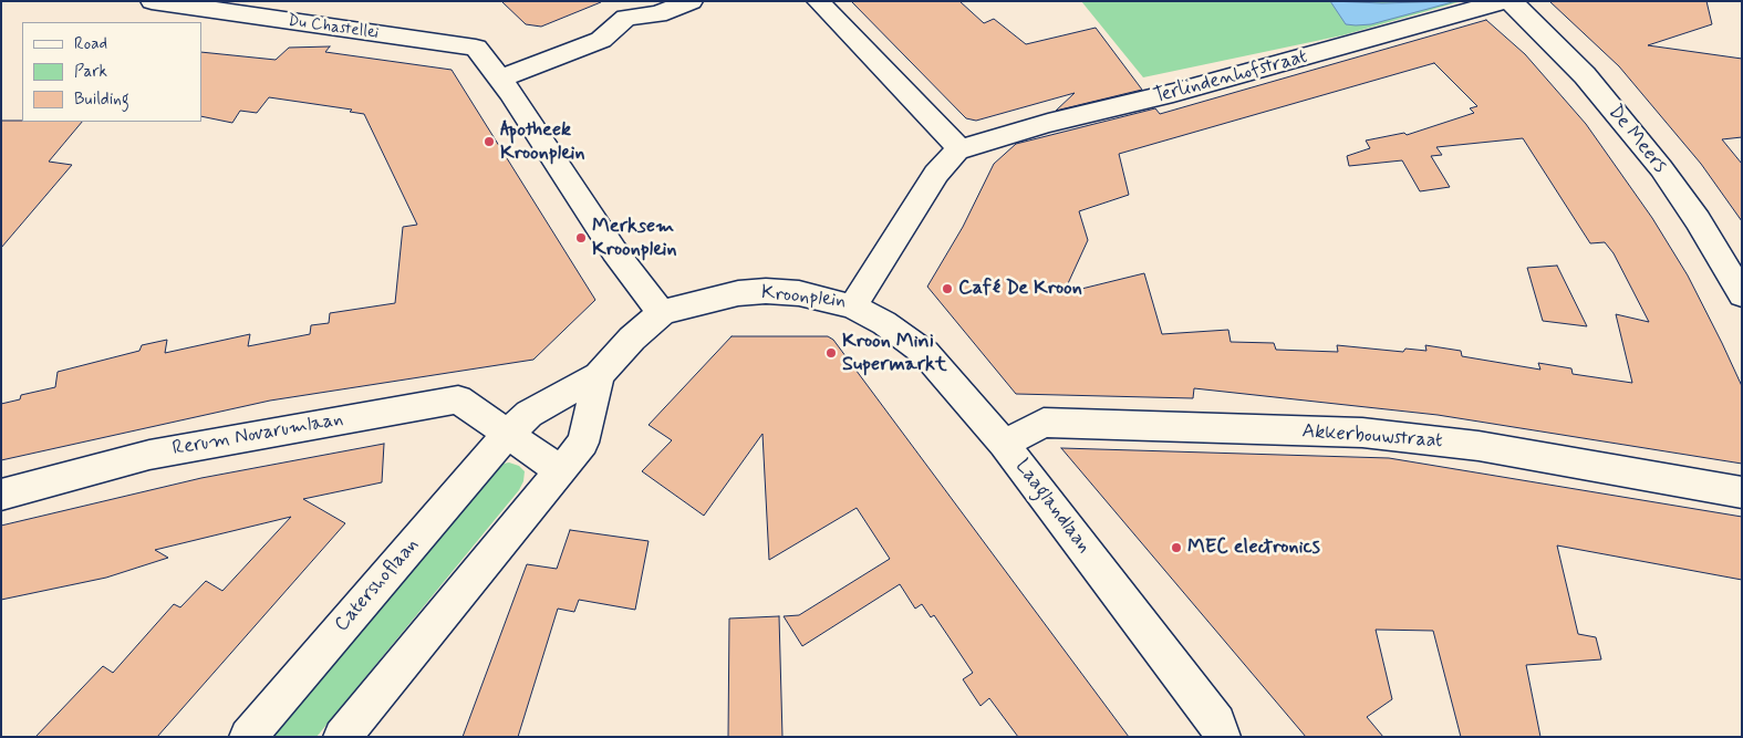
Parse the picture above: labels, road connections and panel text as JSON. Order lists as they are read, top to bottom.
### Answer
{
  "streets": {
    "street": [
      "Du Chastellei",
      "Terlindenhofstraat",
      "De Meers",
      "Kroonplein",
      "Rerum Novarumlaan",
      "Akkerbouwstraat",
      "Laaglandlaan",
      "Catershoflaan"
    ]
  },
  "crossings": [
    ["Terlindenhofstraat", "Kroonplein"],
    ["Kroonplein", "Laaglandlaan"],
    ["Kroonplein", "Catershoflaan"],
    ["Rerum Novarumlaan", "Catershoflaan"],
    ["Akkerbouwstraat", "Laaglandlaan"]
  ],
  "places": [
    "Apotheek Kroonplein",
    "Merksem Kroonplein",
    "Café De Kroon",
    "Kroon Mini Supermarkt",
    "MEC electronics"
  ],
  "legend": ["Road", "Park", "Building"]
}
